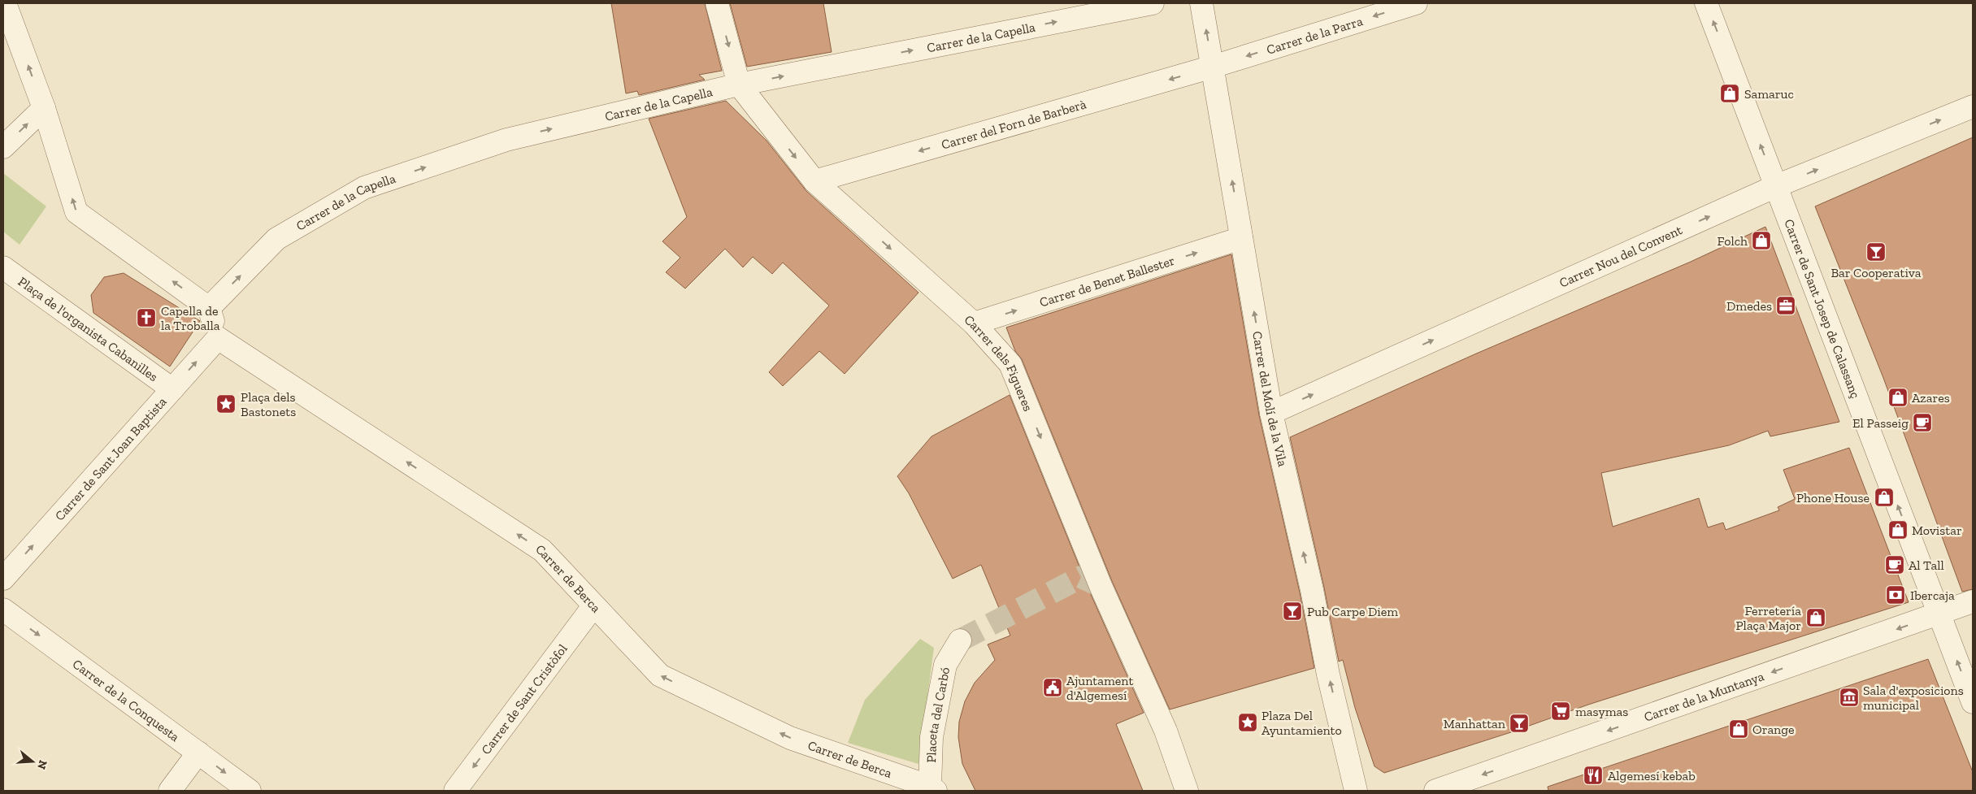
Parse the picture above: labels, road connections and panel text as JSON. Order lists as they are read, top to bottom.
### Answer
{
  "streets": {
    "street": [
      "Carrer de la Parra",
      "Carrer de la Capella",
      "Carrer del Forn de Barberà",
      "Carrer Nou del Convent",
      "Carrer de Benet Ballester",
      "Carrer de Sant Josep de Calassanç",
      "Plaça de l'organista Cabanilles",
      "Carrer dels Figueres",
      "Carrer del Molí de la Vila",
      "Carrer de Sant Joan Baptista",
      "Carrer de Berca",
      "Carrer de la Muntanya",
      "Carrer de Sant Cristòfol",
      "Carrer de la Conquesta",
      "Placeta del Carbó"
    ]
  },
  "crossings": [
    ["Carrer de la Parra", "Carrer del Forn de Barberà"],
    ["Carrer de la Parra", "Carrer del Molí de la Vila"],
    ["Carrer de la Capella", "Carrer dels Figueres"],
    ["Carrer del Forn de Barberà", "Carrer dels Figueres"],
    ["Carrer del Forn de Barberà", "Carrer del Molí de la Vila"],
    ["Carrer Nou del Convent", "Carrer de Sant Josep de Calassanç"],
    ["Carrer Nou del Convent", "Carrer del Molí de la Vila"],
    ["Carrer de Benet Ballester", "Carrer dels Figueres"],
    ["Carrer de Benet Ballester", "Carrer del Molí de la Vila"],
    ["Carrer de Sant Josep de Calassanç", "Carrer de la Muntanya"],
    ["Plaça de l'organista Cabanilles", "Carrer de Sant Joan Baptista"],
    ["Carrer de Sant Joan Baptista", "Carrer de Berca"],
    ["Carrer de Berca", "Carrer de Sant Cristòfol"],
    ["Carrer de Berca", "Placeta del Carbó"]
  ],
  "one_way": [
    "Carrer de la Parra",
    "Carrer de la Capella",
    "Carrer del Forn de Barberà",
    "Carrer Nou del Convent",
    "Carrer de Benet Ballester",
    "Carrer de Sant Josep de Calassanç",
    "Carrer dels Figueres",
    "Carrer del Molí de la Vila",
    "Carrer de Sant Joan Baptista",
    "Carrer de Berca",
    "Carrer de la Muntanya",
    "Carrer de Sant Cristòfol",
    "Carrer de la Conquesta"
  ],
  "places": {
    "shop": [
      "Samaruc",
      "Folch",
      "Azares",
      "Phone House",
      "Movistar",
      "Ferretería Plaça Major",
      "Orange"
    ],
    "bar": ["Bar Cooperativa", "Pub Carpe Diem", "Manhattan"],
    "office": ["Dmedes"],
    "church": ["Capella de la Troballa"],
    "place": ["Plaça dels Bastonets", "Plaza Del Ayuntamiento"],
    "cafe": ["El Passeig", "Al Tall"],
    "bank": ["Ibercaja"],
    "public building": ["Ajuntament d'Algemesí"],
    "museum": ["Sala d'exposicions municipal"],
    "supermarket": ["masymas"],
    "restaurant": ["Algemesí kebab"]
  },
  "north": "right"
}
